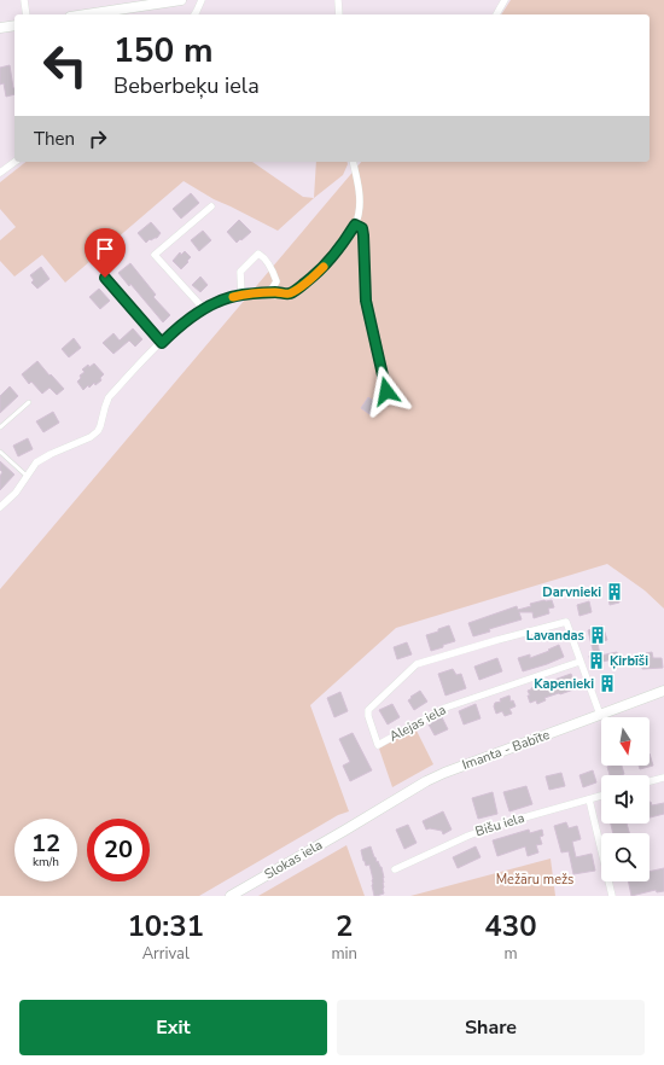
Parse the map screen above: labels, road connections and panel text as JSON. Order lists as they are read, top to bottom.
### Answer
{
  "streets": {
    "main road": ["Imanta - Babīte", "Slokas iela"],
    "street": ["Alejas iela", "Bišu iela"]
  },
  "crossings": [
    ["Imanta - Babīte", "Slokas iela"]
  ],
  "parks": ["Mežāru mežs"],
  "places": {
    "building": [
      "Darvnieki",
      "Lavandas",
      "Ķirbīši",
      "Kapenieki"
    ]
  },
  "north": "bottom",
  "page": {
    "turn": ["150 m", "Beberbeķu iela"],
    "then": "Then",
    "speed": "12 km/h",
    "limit": "20",
    "eta": [
      "10:31",
      "Arrival",
      "2",
      "min",
      "430",
      "m"
    ],
    "buttons": ["Exit", "Share"]
  }
}
